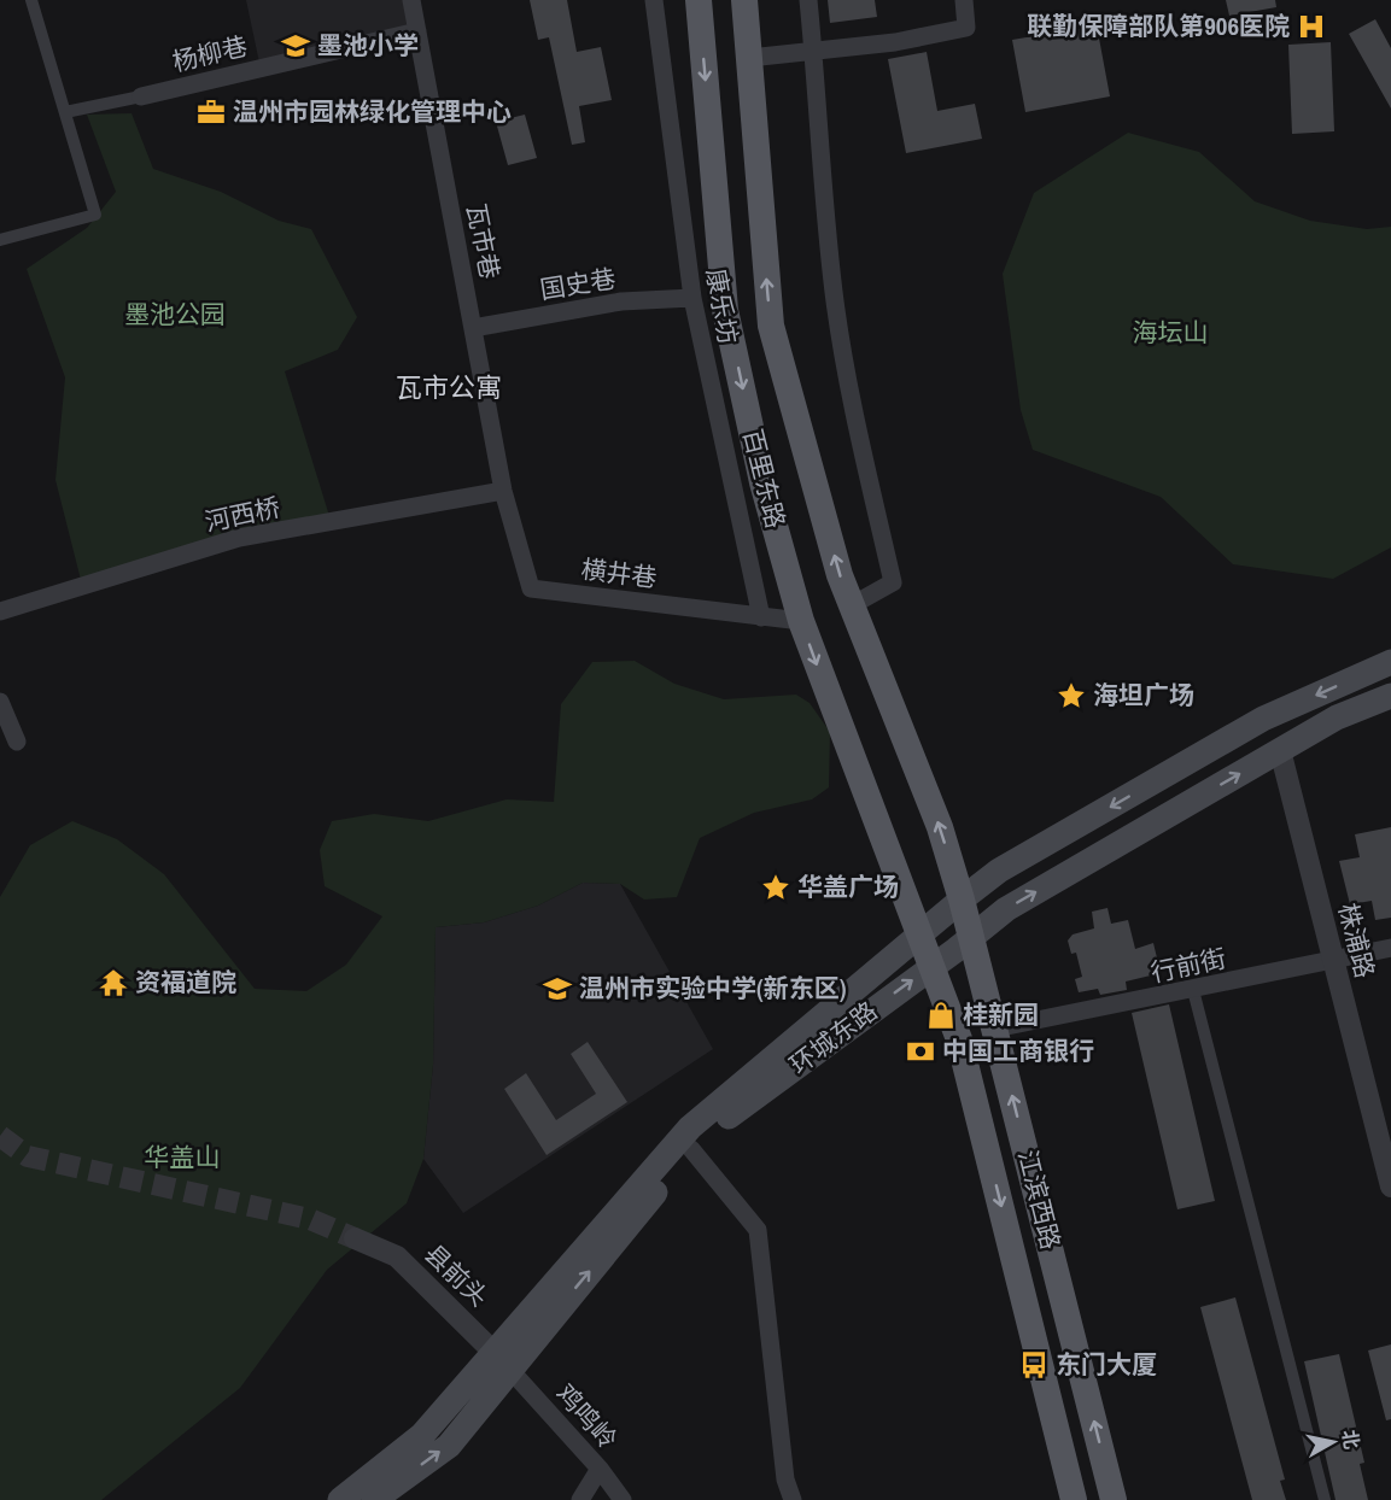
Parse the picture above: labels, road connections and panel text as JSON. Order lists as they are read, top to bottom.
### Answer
{
  "streets": {
    "main road": ["百里东路", "环城东路", "江滨西路"],
    "street": [
      "杨柳巷",
      "瓦市巷",
      "国史巷",
      "康乐坊",
      "河西桥",
      "横井巷",
      "株浦路",
      "行前街",
      "县前头",
      "鸡鸣岭"
    ]
  },
  "crossings": [
    ["杨柳巷", "瓦市巷"],
    ["瓦市巷", "国史巷"],
    ["瓦市巷", "河西桥"],
    ["瓦市巷", "横井巷"],
    ["国史巷", "康乐坊"],
    ["康乐坊", "横井巷"],
    ["百里东路", "横井巷"],
    ["百里东路", "环城东路"],
    ["百里东路", "江滨西路"],
    ["河西桥", "横井巷"],
    ["株浦路", "行前街"],
    ["株浦路", "环城东路"],
    ["行前街", "江滨西路"],
    ["环城东路", "江滨西路"],
    ["环城东路", "县前头"],
    ["环城东路", "鸡鸣岭"],
    ["县前头", "鸡鸣岭"]
  ],
  "districts": ["瓦市公寓"],
  "parks": ["墨池公园", "海坛山", "华盖山"],
  "places": {
    "hospital": ["联勤保障部队第906医院"],
    "school or university": ["墨池小学", "温州市实验中学(新东区)"],
    "office": ["温州市园林绿化管理中心"],
    "place": ["海坦广场", "华盖广场"],
    "temple": ["资福道院"],
    "shop": ["桂新园"],
    "bank": ["中国工商银行"],
    "bus stop": ["东门大厦"]
  },
  "north": "right"
}
